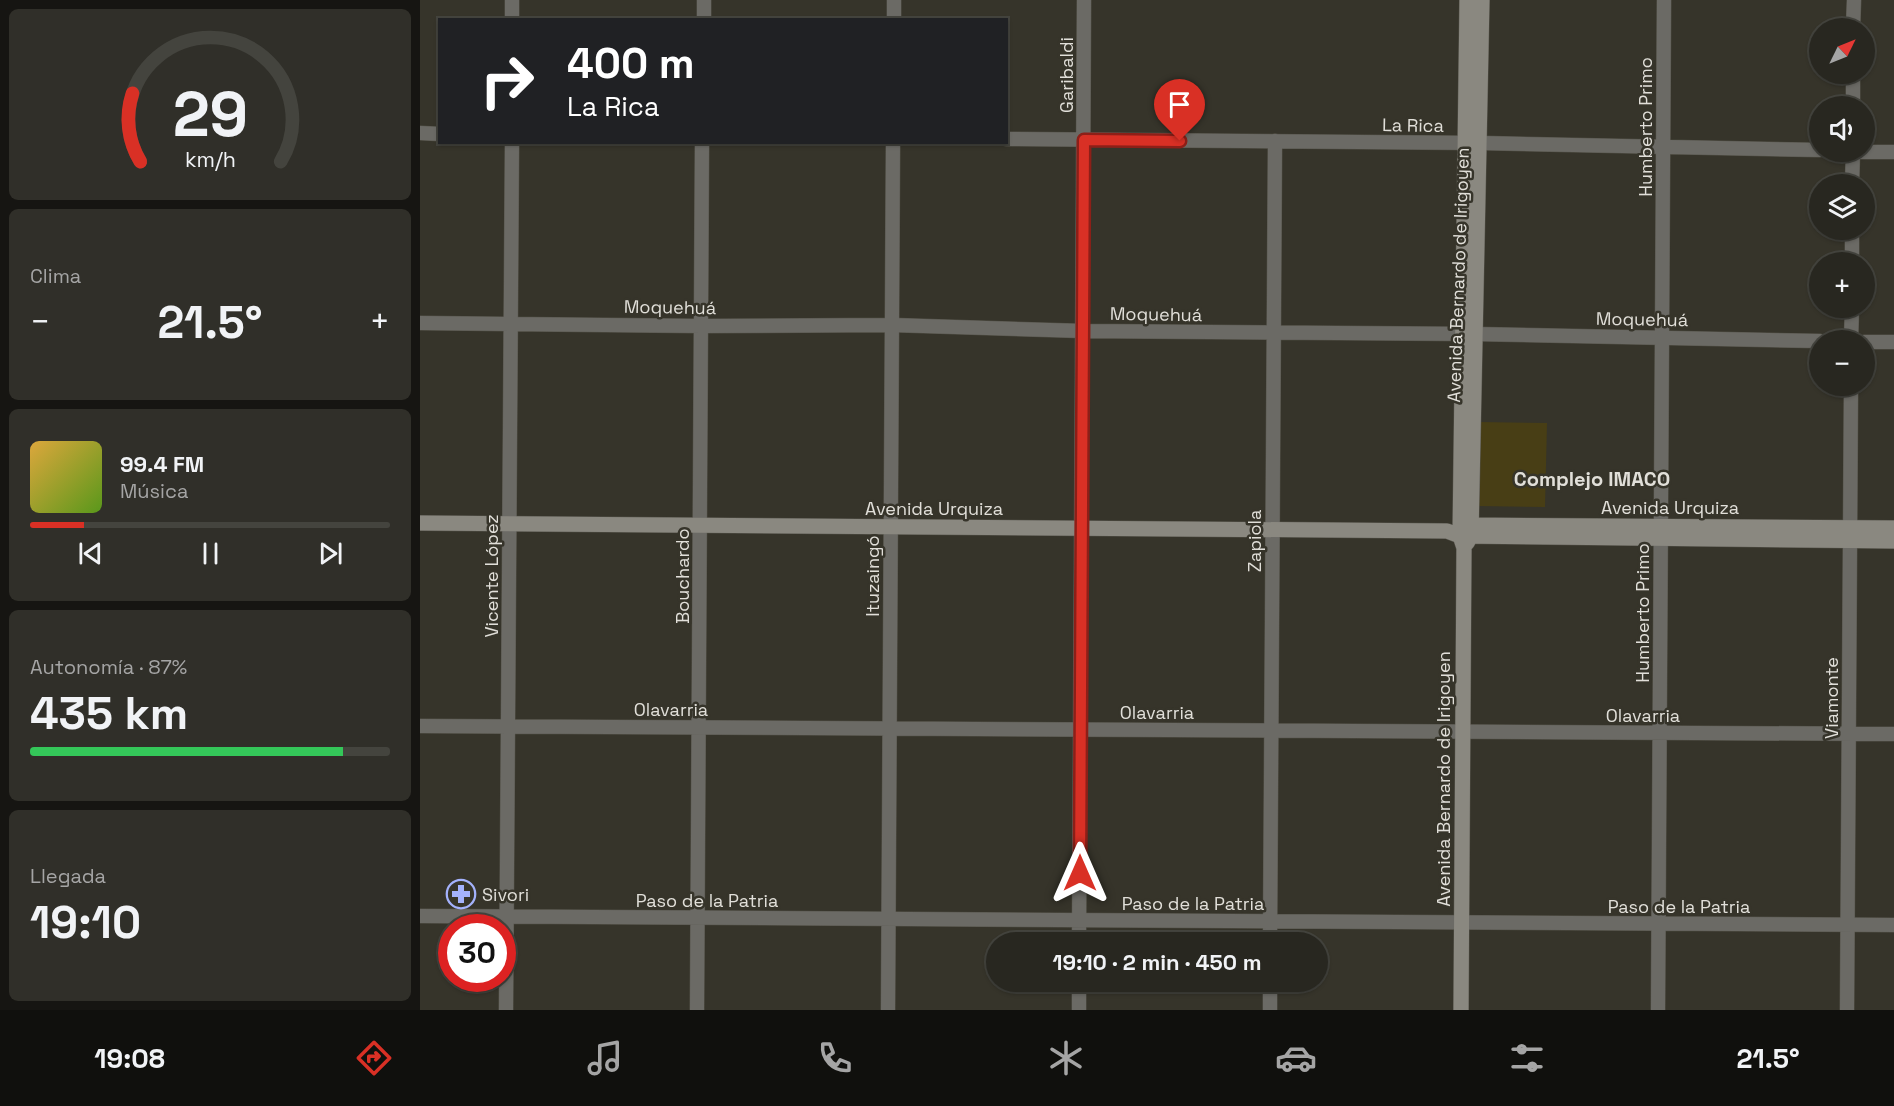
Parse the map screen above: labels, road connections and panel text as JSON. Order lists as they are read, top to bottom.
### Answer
{
  "streets": {
    "main road": ["Avenida Bernardo de Irigoyen", "Avenida Urquiza"],
    "street": [
      "Garibaldi",
      "La Rica",
      "Humberto Primo",
      "Moquehuá",
      "Zapiola",
      "Vicente López",
      "Bouchardo",
      "Ituzaingó",
      "Viamonte",
      "Olavarria",
      "Paso de la Patria"
    ]
  },
  "crossings": [
    ["Garibaldi", "La Rica"],
    ["Garibaldi", "Moquehuá"],
    ["Garibaldi", "Avenida Urquiza"],
    ["Garibaldi", "Olavarria"],
    ["Garibaldi", "Paso de la Patria"],
    ["La Rica", "Humberto Primo"],
    ["La Rica", "Avenida Bernardo de Irigoyen"],
    ["La Rica", "Zapiola"],
    ["Humberto Primo", "Moquehuá"],
    ["Humberto Primo", "Avenida Urquiza"],
    ["Humberto Primo", "Olavarria"],
    ["Humberto Primo", "Paso de la Patria"],
    ["Avenida Bernardo de Irigoyen", "Moquehuá"],
    ["Avenida Bernardo de Irigoyen", "Avenida Urquiza"],
    ["Avenida Bernardo de Irigoyen", "Olavarria"],
    ["Avenida Bernardo de Irigoyen", "Paso de la Patria"],
    ["Moquehuá", "Zapiola"],
    ["Moquehuá", "Vicente López"],
    ["Moquehuá", "Bouchardo"],
    ["Moquehuá", "Ituzaingó"],
    ["Avenida Urquiza", "Zapiola"],
    ["Avenida Urquiza", "Vicente López"],
    ["Avenida Urquiza", "Bouchardo"],
    ["Avenida Urquiza", "Ituzaingó"],
    ["Avenida Urquiza", "Viamonte"],
    ["Zapiola", "Olavarria"],
    ["Zapiola", "Paso de la Patria"],
    ["Vicente López", "Olavarria"],
    ["Bouchardo", "Olavarria"],
    ["Bouchardo", "Paso de la Patria"],
    ["Ituzaingó", "Olavarria"],
    ["Ituzaingó", "Paso de la Patria"],
    ["Viamonte", "Olavarria"],
    ["Viamonte", "Paso de la Patria"]
  ],
  "districts": ["Complejo IMACO"],
  "places": {
    "pharmacy": ["Sivori"]
  },
  "north": "top right",
  "page": {
    "map_buttons": ["+", "−"],
    "turn": ["400 m", "La Rica"],
    "tile": [
      "Clima",
      ["Autonomía · 87%", "435 km"],
      ["Llegada", "19:10"]
    ],
    "heat": ["−", "21.5°", "+"],
    "song": ["99.4 FM", "Música"],
    "limit": "30",
    "trip": "19:10 · 2 min · 450 m",
    "tabs": ["19:08", "21.5°"],
    "gauge": ["29", "km/h"]
  }
}
